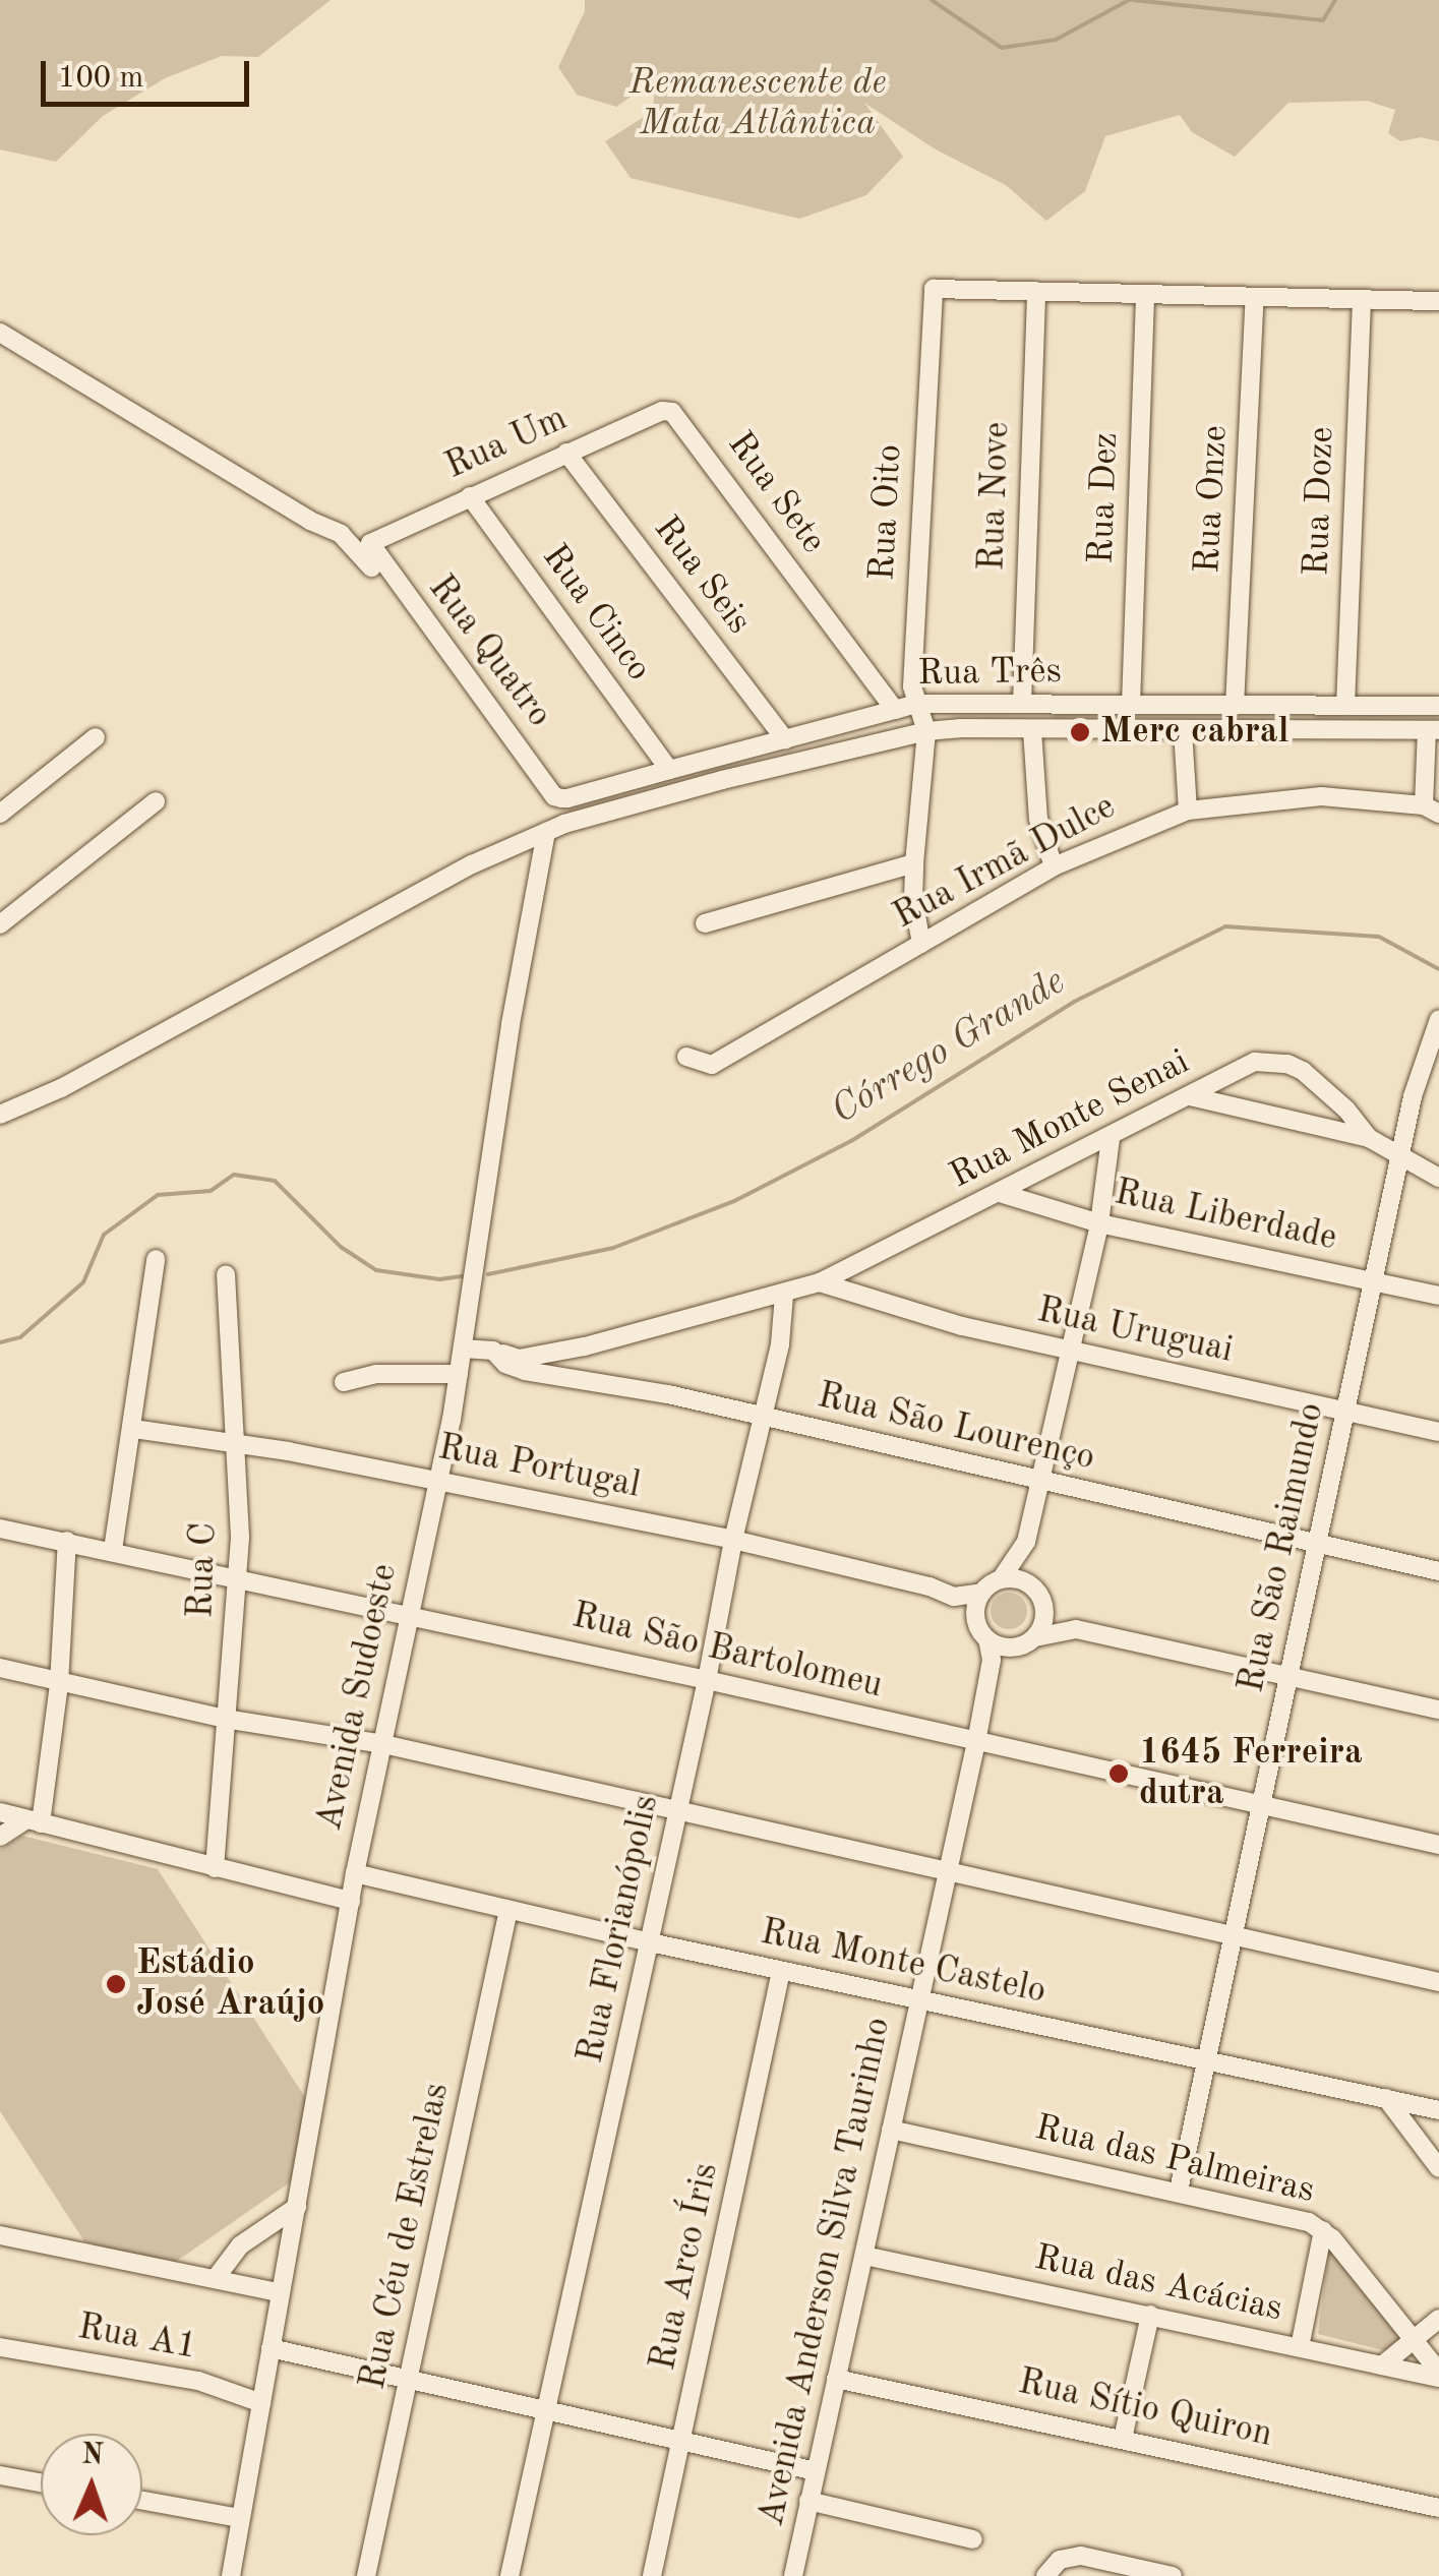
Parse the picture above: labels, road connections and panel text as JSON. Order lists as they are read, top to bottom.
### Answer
{
  "streets": {
    "street": [
      "Rua Um",
      "Rua Sete",
      "Rua Nove",
      "Rua Dez",
      "Rua Onze",
      "Rua Doze",
      "Rua Oito",
      "Rua Seis",
      "Rua Cinco",
      "Rua Quatro",
      "Rua Três",
      "Rua Irmã Dulce",
      "Rua Monte Senai",
      "Rua Liberdade",
      "Rua Uruguai",
      "Rua São Lourenço",
      "Rua Portugal",
      "Rua São Raimundo",
      "Rua C",
      "Rua São Bartolomeu",
      "Avenida Sudoeste",
      "Rua Florianópolis",
      "Rua Monte Castelo",
      "Rua das Palmeiras",
      "Rua Céu de Estrelas",
      "Rua Arco Íris",
      "Avenida Anderson Silva Taurinho",
      "Rua das Acácias",
      "Rua A1",
      "Rua Sítio Quiron"
    ]
  },
  "crossings": [
    ["Rua Um", "Rua Sete"],
    ["Rua Um", "Rua Seis"],
    ["Rua Um", "Rua Cinco"],
    ["Rua Um", "Rua Quatro"],
    ["Rua Sete", "Rua Três"],
    ["Rua Nove", "Rua Oito"],
    ["Rua Nove", "Rua Três"],
    ["Rua Dez", "Rua Três"],
    ["Rua Onze", "Rua Três"],
    ["Rua Doze", "Rua Três"],
    ["Rua Oito", "Rua Três"],
    ["Rua Seis", "Rua Três"],
    ["Rua Cinco", "Rua Três"],
    ["Rua Quatro", "Rua Três"],
    ["Rua Monte Senai", "Rua Liberdade"],
    ["Rua Monte Senai", "Rua Uruguai"],
    ["Rua Monte Senai", "Rua Florianópolis"],
    ["Rua Liberdade", "Rua São Raimundo"],
    ["Rua Uruguai", "Rua São Raimundo"],
    ["Rua São Lourenço", "Rua São Raimundo"],
    ["Rua São Lourenço", "Avenida Sudoeste"],
    ["Rua São Lourenço", "Rua Florianópolis"],
    ["Rua Portugal", "Rua C"],
    ["Rua Portugal", "Avenida Sudoeste"],
    ["Rua Portugal", "Rua Florianópolis"],
    ["Rua Portugal", "Avenida Anderson Silva Taurinho"],
    ["Rua São Raimundo", "Rua São Bartolomeu"],
    ["Rua São Raimundo", "Rua Monte Castelo"],
    ["Rua São Raimundo", "Rua das Palmeiras"],
    ["Rua C", "Rua São Bartolomeu"],
    ["Rua São Bartolomeu", "Avenida Sudoeste"],
    ["Rua São Bartolomeu", "Rua Florianópolis"],
    ["Rua São Bartolomeu", "Avenida Anderson Silva Taurinho"],
    ["Avenida Sudoeste", "Rua Monte Castelo"],
    ["Avenida Sudoeste", "Rua A1"],
    ["Rua Florianópolis", "Rua Monte Castelo"],
    ["Rua Monte Castelo", "Rua Céu de Estrelas"],
    ["Rua Monte Castelo", "Rua Arco Íris"],
    ["Rua Monte Castelo", "Avenida Anderson Silva Taurinho"],
    ["Rua das Palmeiras", "Avenida Anderson Silva Taurinho"],
    ["Rua das Palmeiras", "Rua das Acácias"],
    ["Avenida Anderson Silva Taurinho", "Rua das Acácias"],
    ["Avenida Anderson Silva Taurinho", "Rua Sítio Quiron"]
  ],
  "water": ["Córrego Grande"],
  "parks": ["Remanescente de Mata Atlântica"],
  "places": ["Merc cabral", "1645 Ferreira dutra", "Estádio José Araújo"],
  "scale_bar": "100 m",
  "north": "top"
}
